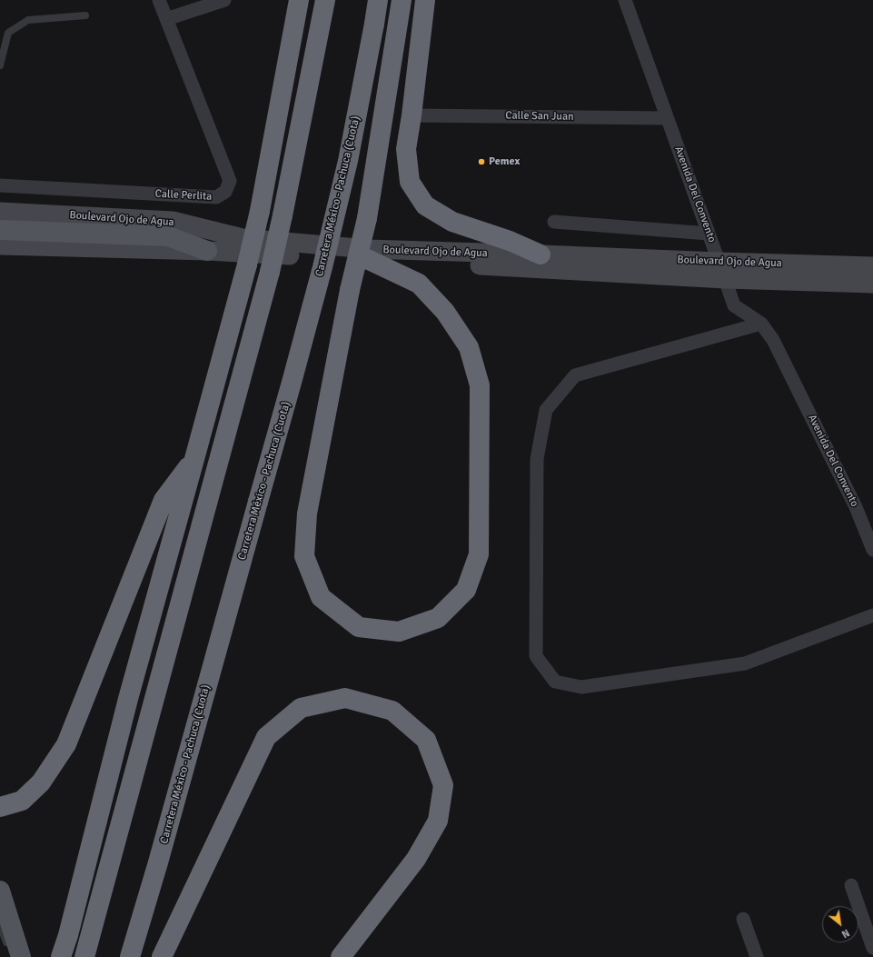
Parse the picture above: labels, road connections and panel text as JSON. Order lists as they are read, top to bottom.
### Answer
{
  "streets": {
    "highway": ["Carretera México - Pachuca (Cuota)"],
    "main road": ["Boulevard Ojo de Agua"],
    "street": ["Calle San Juan", "Avenida Del Convento", "Calle Perlita"]
  },
  "crossings": [
    ["Calle San Juan", "Avenida Del Convento"],
    ["Avenida Del Convento", "Boulevard Ojo de Agua"]
  ],
  "places": ["Pemex"],
  "north": "bottom right"
}
